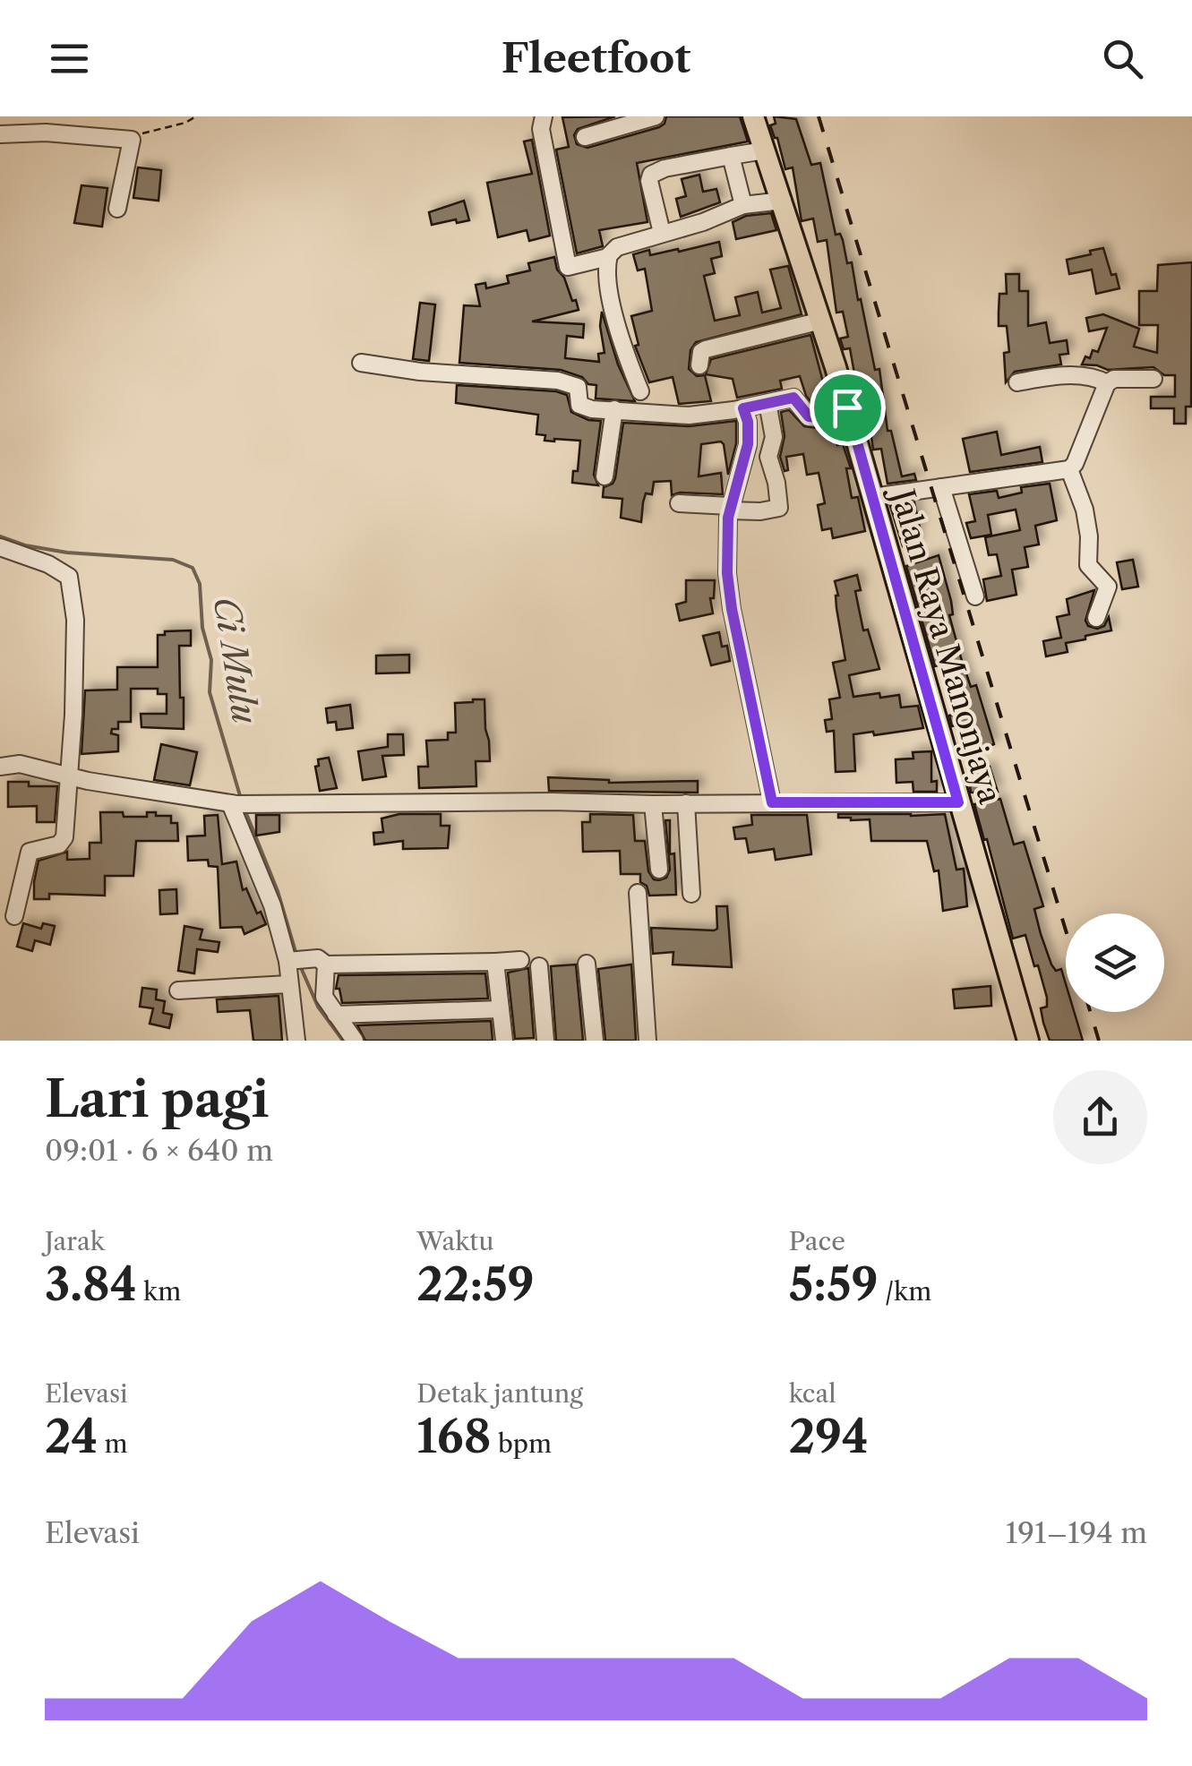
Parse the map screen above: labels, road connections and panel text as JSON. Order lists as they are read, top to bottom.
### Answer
{
  "streets": {
    "main road": ["Jalan Raya Manonjaya"]
  },
  "water": ["Ci Mulu"],
  "page": {
    "header": "Fleetfoot",
    "heading": ["Lari pagi", "09:01 · 6 × 640 m"],
    "stats": [
      ["Jarak", "3.84 km"],
      ["Waktu", "22:59"],
      ["Pace", "5:59 /km"],
      ["Elevasi", "24 m"],
      ["Detak jantung", "168 bpm"],
      ["kcal", "294"]
    ],
    "chart": ["Elevasi", "191–194 m"]
  }
}
